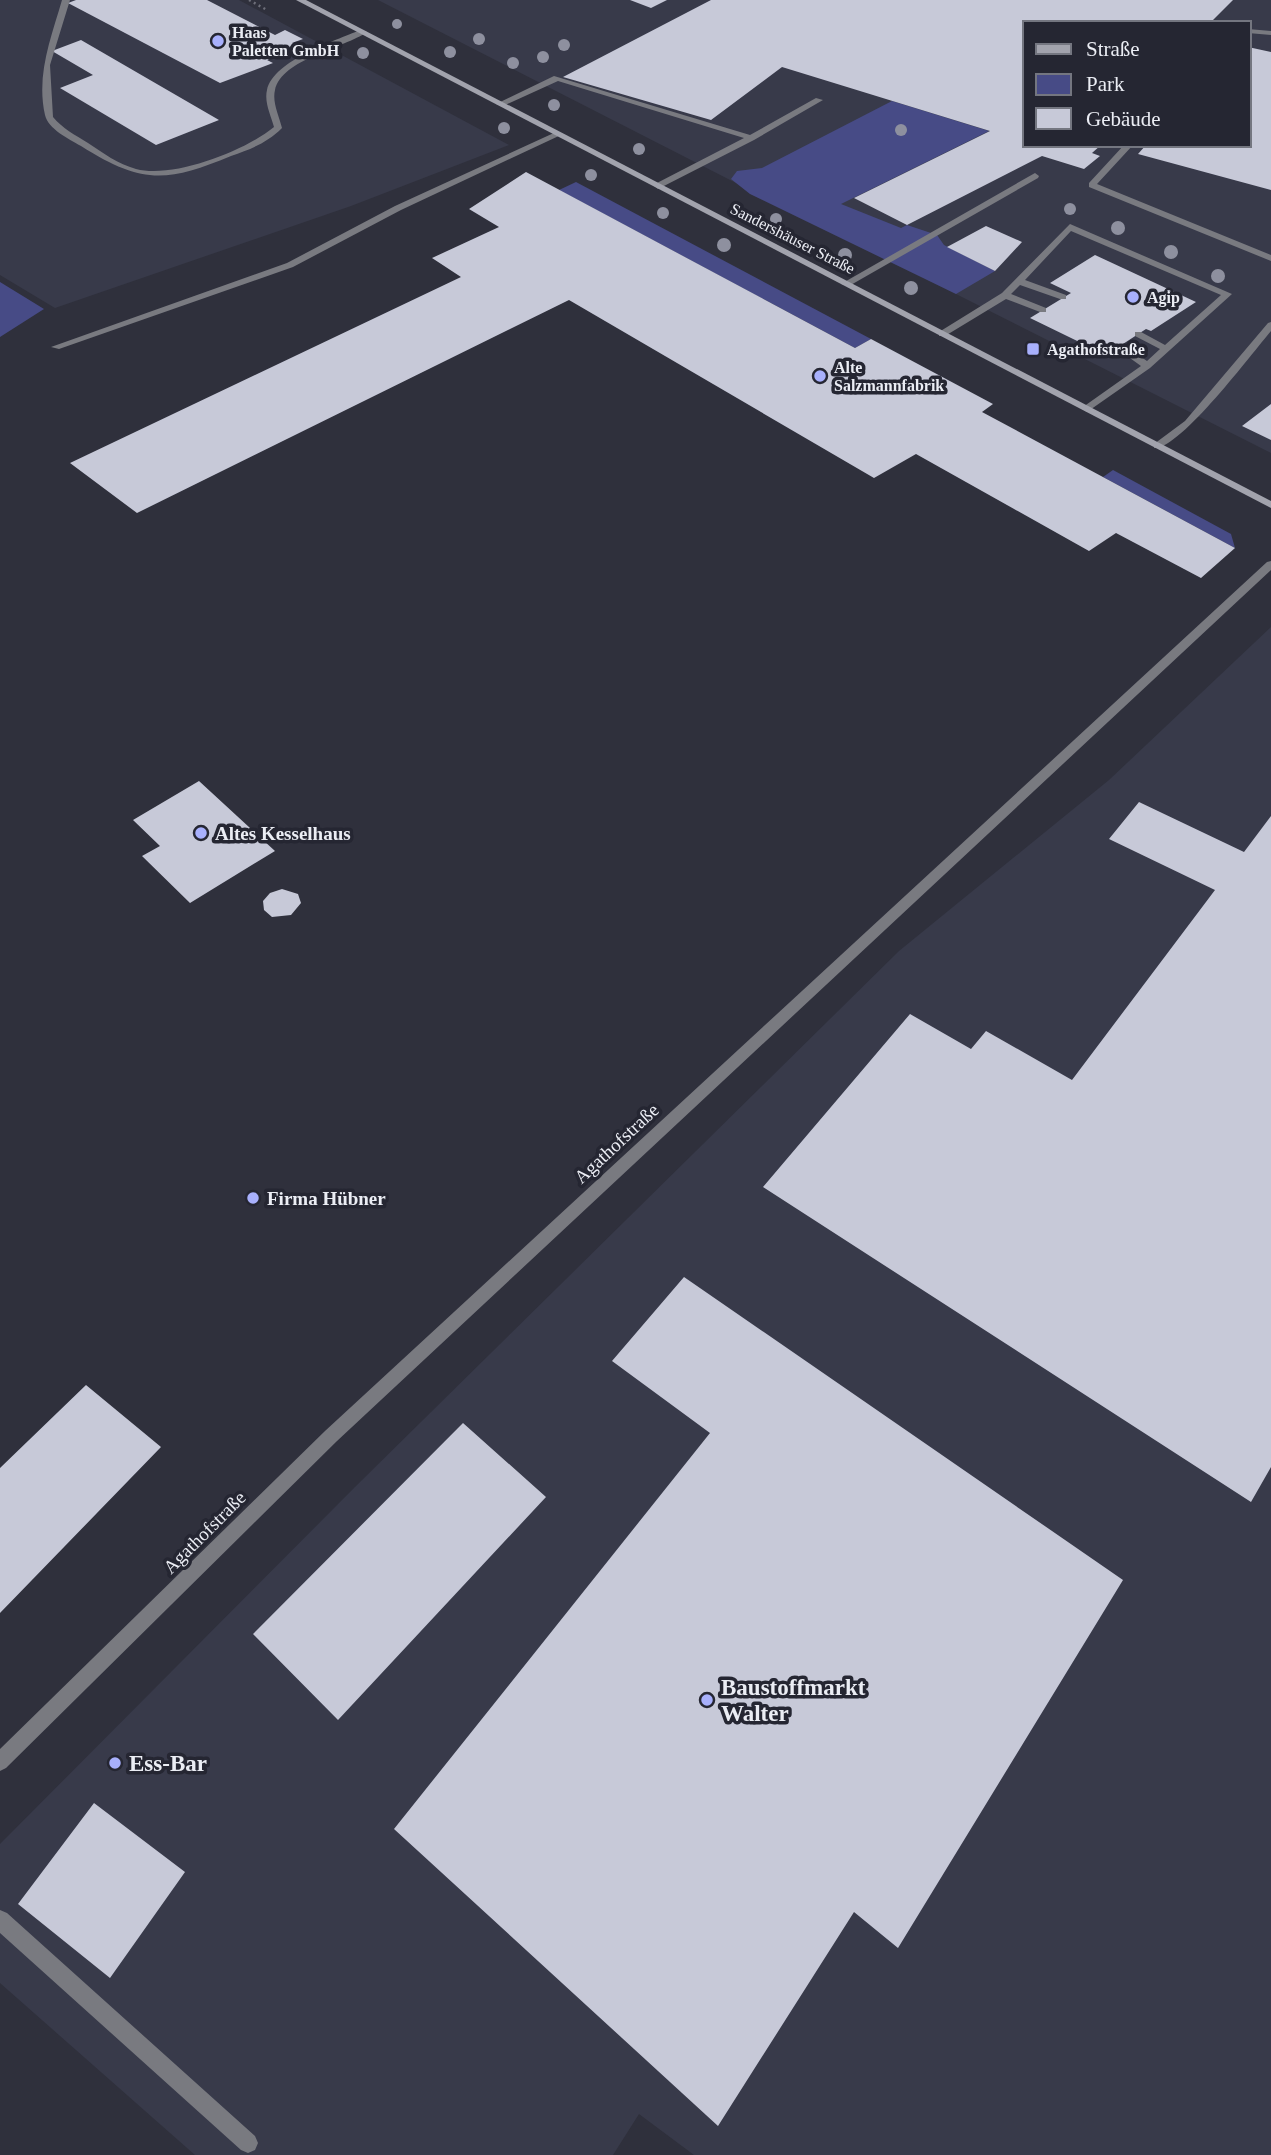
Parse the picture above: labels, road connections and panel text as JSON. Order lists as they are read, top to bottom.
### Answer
{
  "streets": {
    "main road": ["Sandershäuser Straße"],
    "street": ["Agathofstraße"]
  },
  "places": {
    "other": [
      "Haas Paletten GmbH",
      "Agip",
      "Alte Salzmannfabrik",
      "Altes Kesselhaus",
      "Firma Hübner",
      "Baustoffmarkt Walter",
      "Ess-Bar"
    ],
    "transit": ["Agathofstraße"]
  },
  "legend": ["Straße", "Park", "Gebäude"]
}
